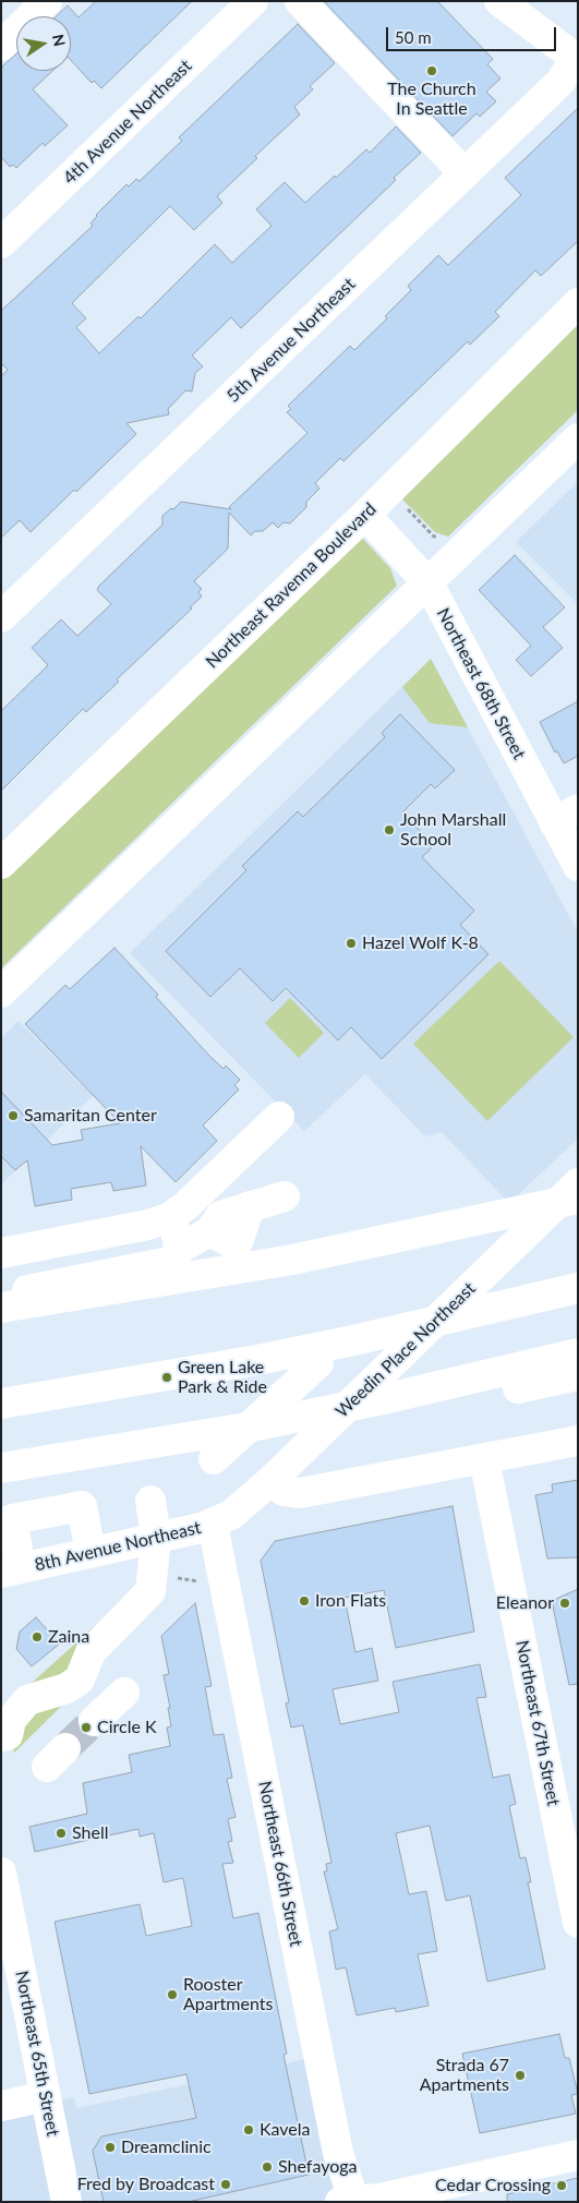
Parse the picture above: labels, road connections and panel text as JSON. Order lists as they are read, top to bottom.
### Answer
{
  "streets": {
    "main road": [
      "4th Avenue Northeast",
      "5th Avenue Northeast",
      "Northeast Ravenna Boulevard",
      "Northeast 68th Street",
      "Weedin Place Northeast",
      "8th Avenue Northeast",
      "Northeast 67th Street",
      "Northeast 66th Street",
      "Northeast 65th Street"
    ]
  },
  "crossings": [
    ["Northeast Ravenna Boulevard", "Northeast 68th Street"],
    ["Weedin Place Northeast", "8th Avenue Northeast"],
    ["Weedin Place Northeast", "Northeast 66th Street"],
    ["8th Avenue Northeast", "Northeast 66th Street"]
  ],
  "places": [
    "The Church In Seattle",
    "John Marshall School",
    "Hazel Wolf K-8",
    "Samaritan Center",
    "Green Lake Park & Ride",
    "Iron Flats",
    "Eleanor",
    "Zaina",
    "Circle K",
    "Shell",
    "Rooster Apartments",
    "Strada 67 Apartments",
    "Kavela",
    "Dreamclinic",
    "Shefayoga",
    "Fred by Broadcast",
    "Cedar Crossing"
  ],
  "scale_bar": "50 m",
  "north": "right"
}
